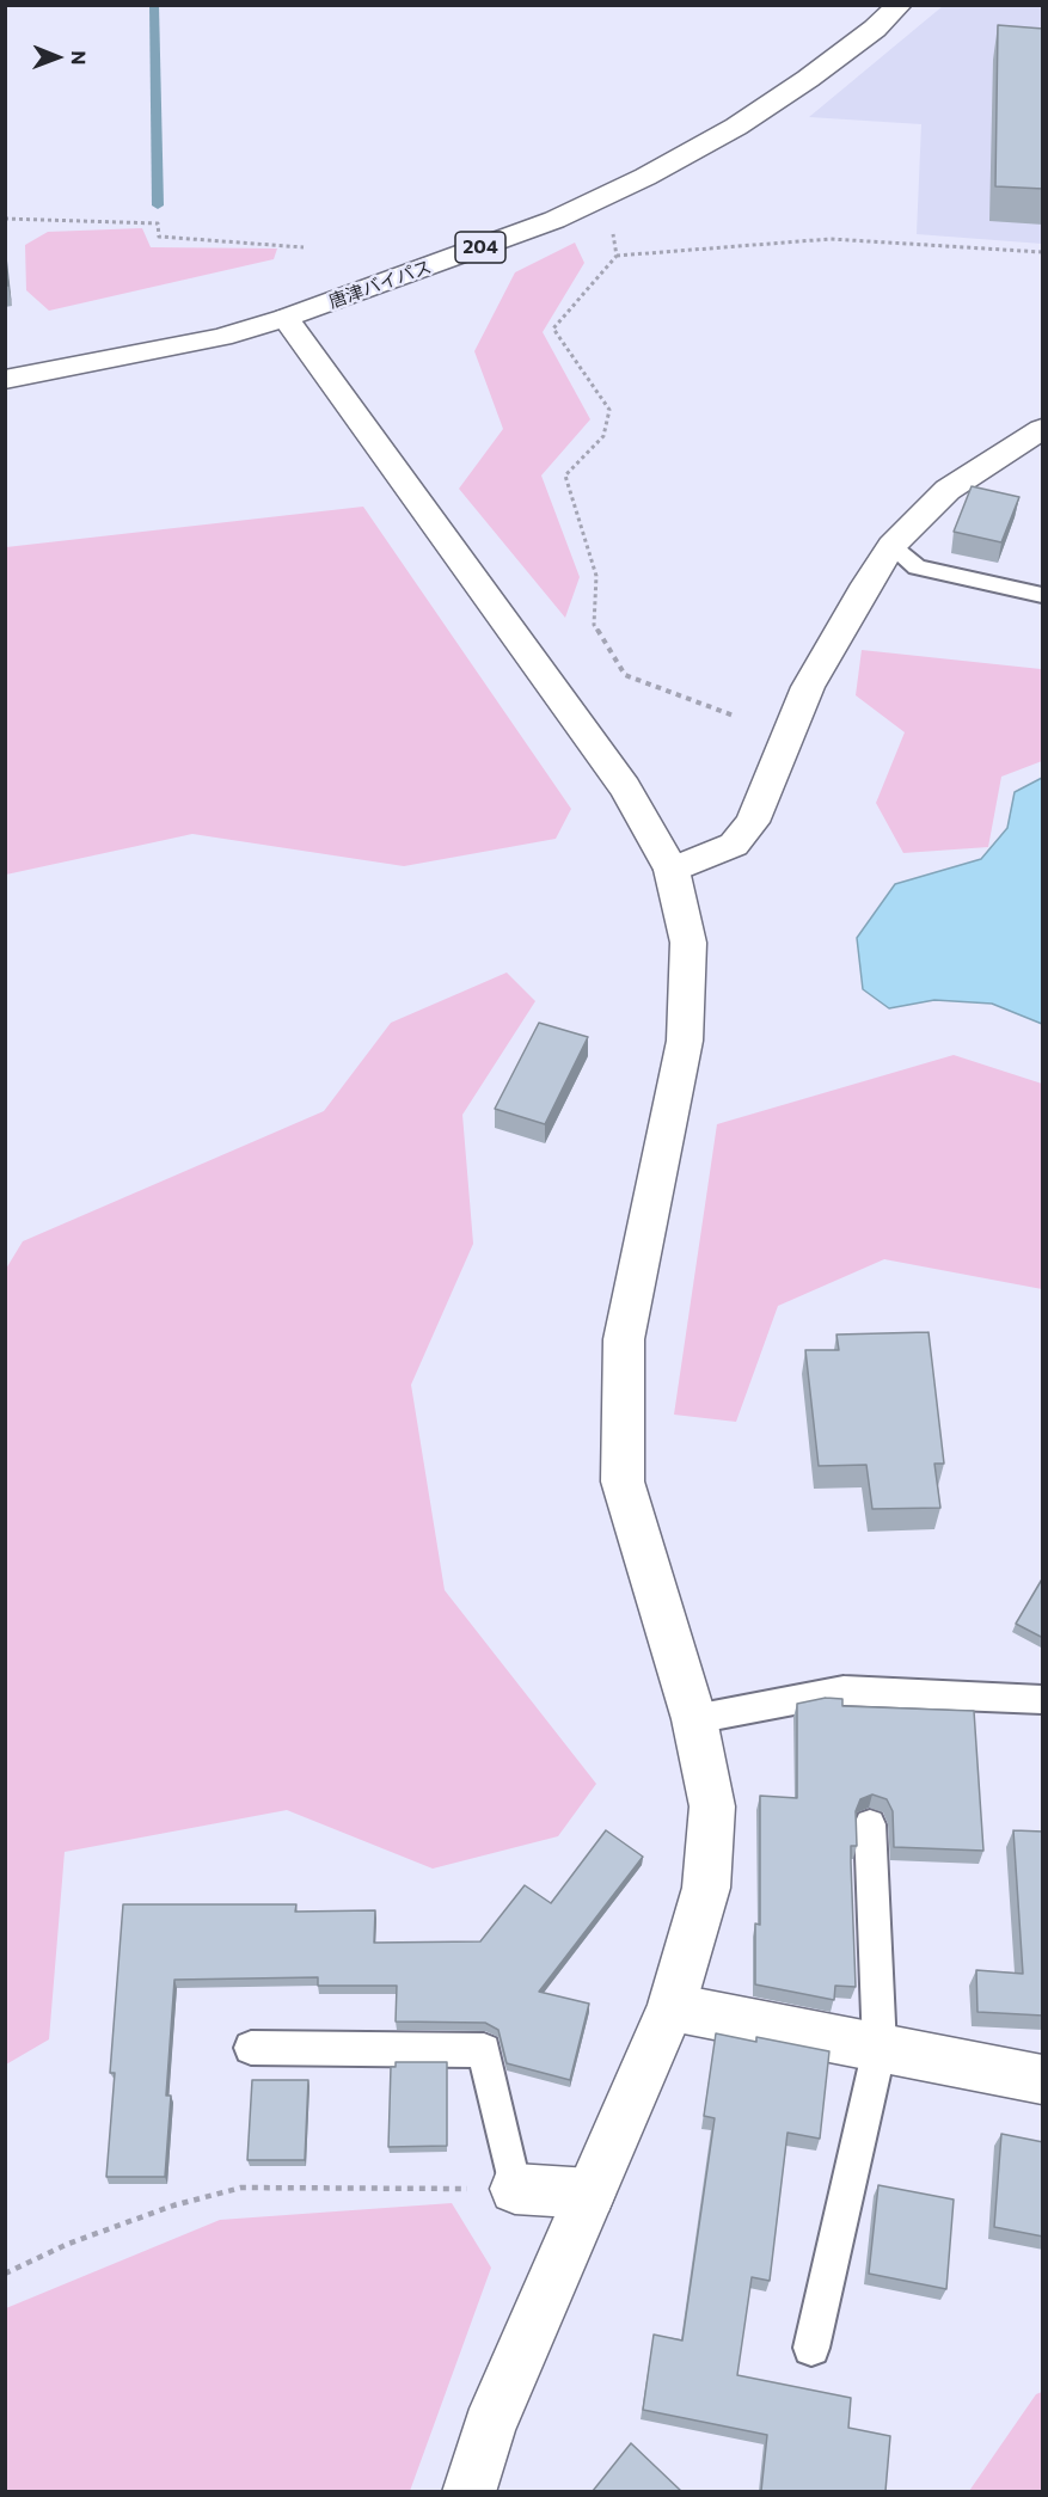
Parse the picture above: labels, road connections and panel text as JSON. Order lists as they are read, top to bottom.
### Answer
{
  "streets": {
    "main road": ["204", "唐津バイパス"]
  },
  "north": "right"
}
